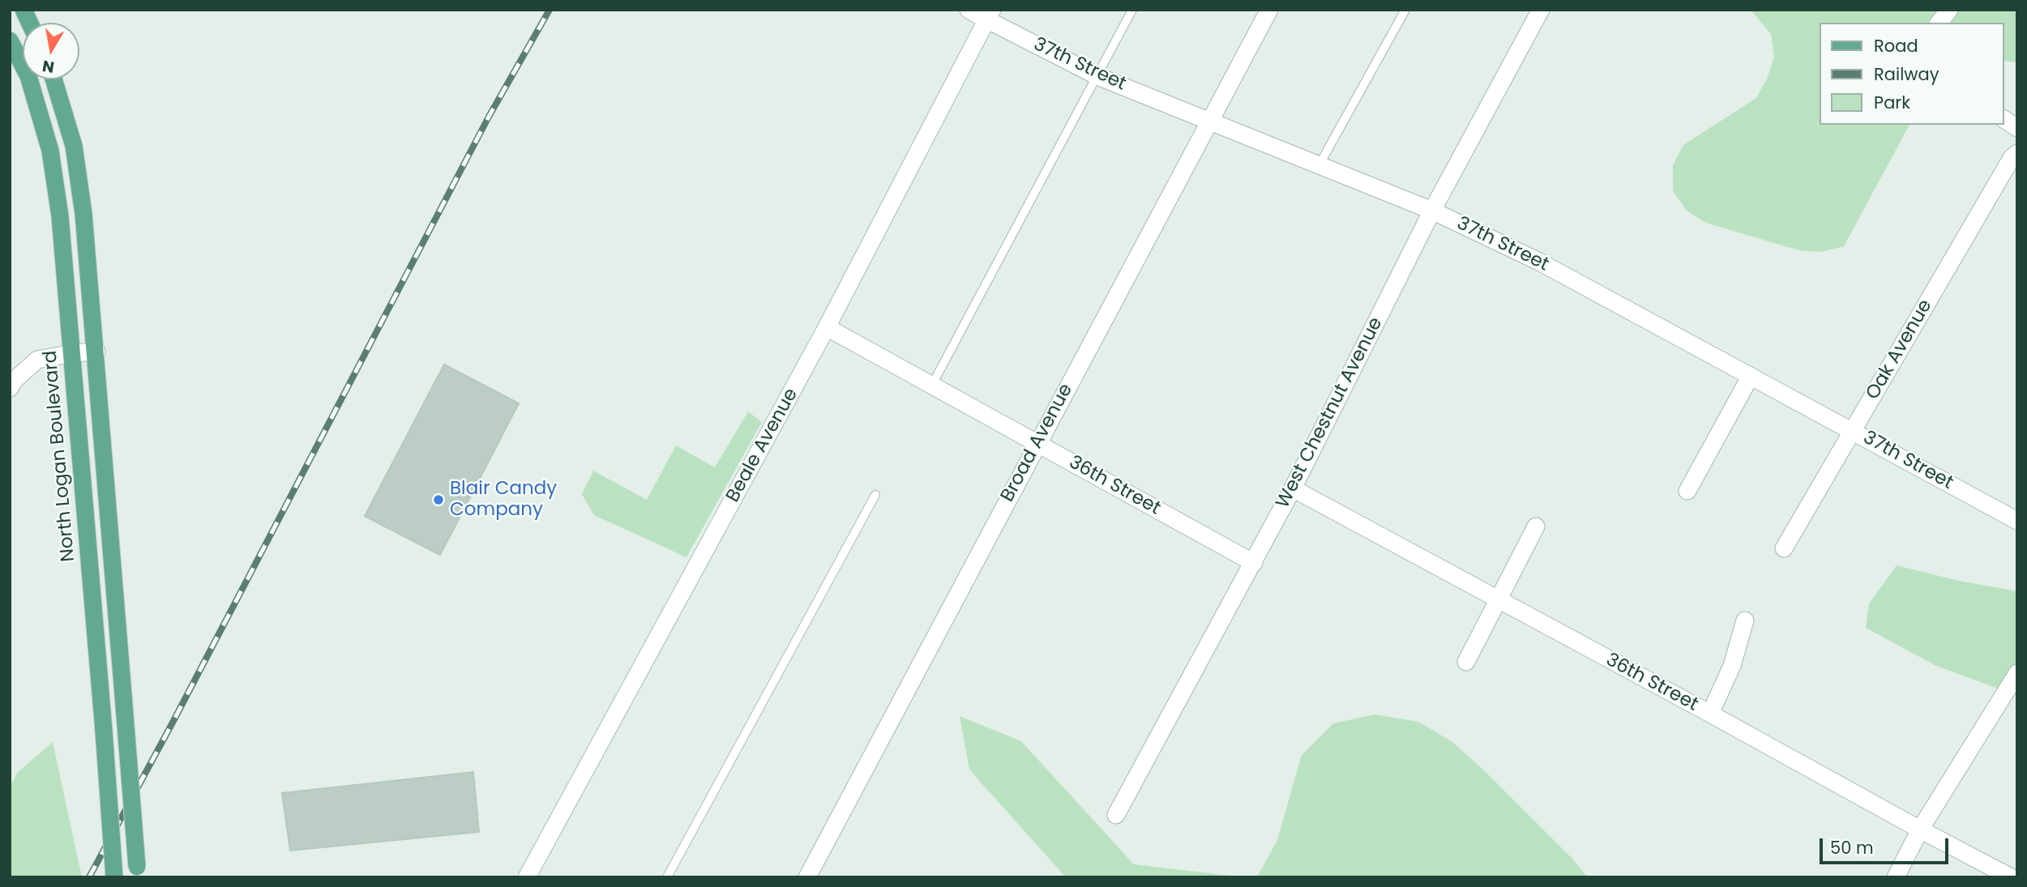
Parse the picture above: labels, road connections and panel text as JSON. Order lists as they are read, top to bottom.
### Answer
{
  "streets": {
    "main road": ["North Logan Boulevard"],
    "street": [
      "37th Street",
      "Oak Avenue",
      "West Chestnut Avenue",
      "Broad Avenue",
      "Beale Avenue",
      "36th Street"
    ]
  },
  "crossings": [
    ["37th Street", "Oak Avenue"],
    ["37th Street", "West Chestnut Avenue"],
    ["37th Street", "Broad Avenue"],
    ["37th Street", "Beale Avenue"],
    ["West Chestnut Avenue", "36th Street"],
    ["Broad Avenue", "36th Street"],
    ["Beale Avenue", "36th Street"]
  ],
  "places": ["Blair Candy Company"],
  "legend": ["Road", "Railway", "Park"],
  "scale_bar": "50 m",
  "north": "bottom"
}
